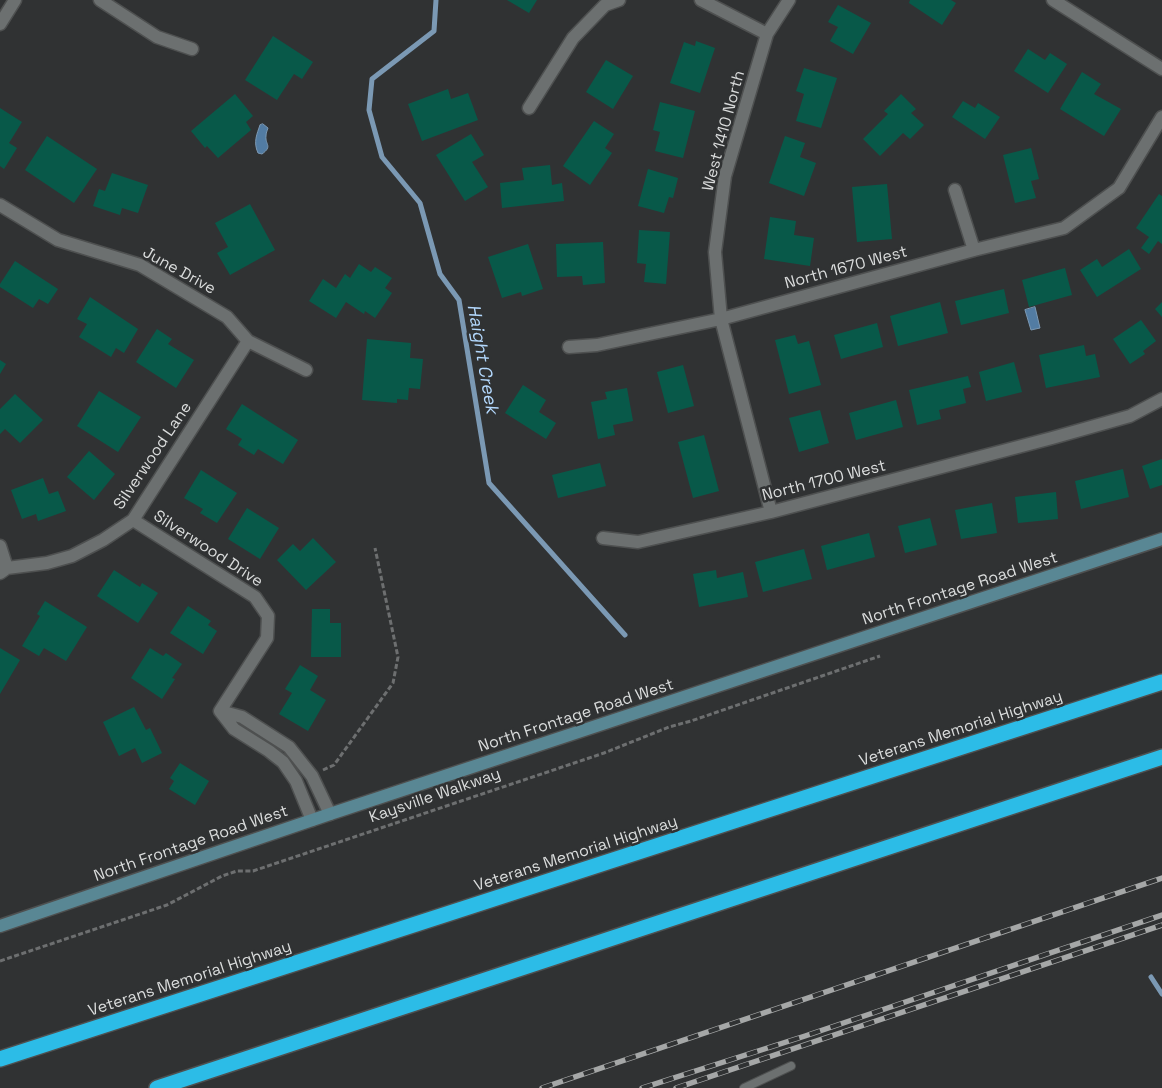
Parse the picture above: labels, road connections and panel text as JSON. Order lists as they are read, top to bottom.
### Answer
{
  "streets": {
    "highway": ["Veterans Memorial Highway"],
    "street": [
      "West 1410 North",
      "North 1670 West",
      "June Drive",
      "Silverwood Lane",
      "North 1700 West",
      "Silverwood Drive",
      "North Frontage Road West"
    ],
    "path": ["Kaysville Walkway"]
  },
  "crossings": [
    ["West 1410 North", "North 1670 West"],
    ["West 1410 North", "North 1700 West"],
    ["June Drive", "Silverwood Lane"],
    ["Silverwood Lane", "Silverwood Drive"]
  ],
  "water": ["Haight Creek"]
}
